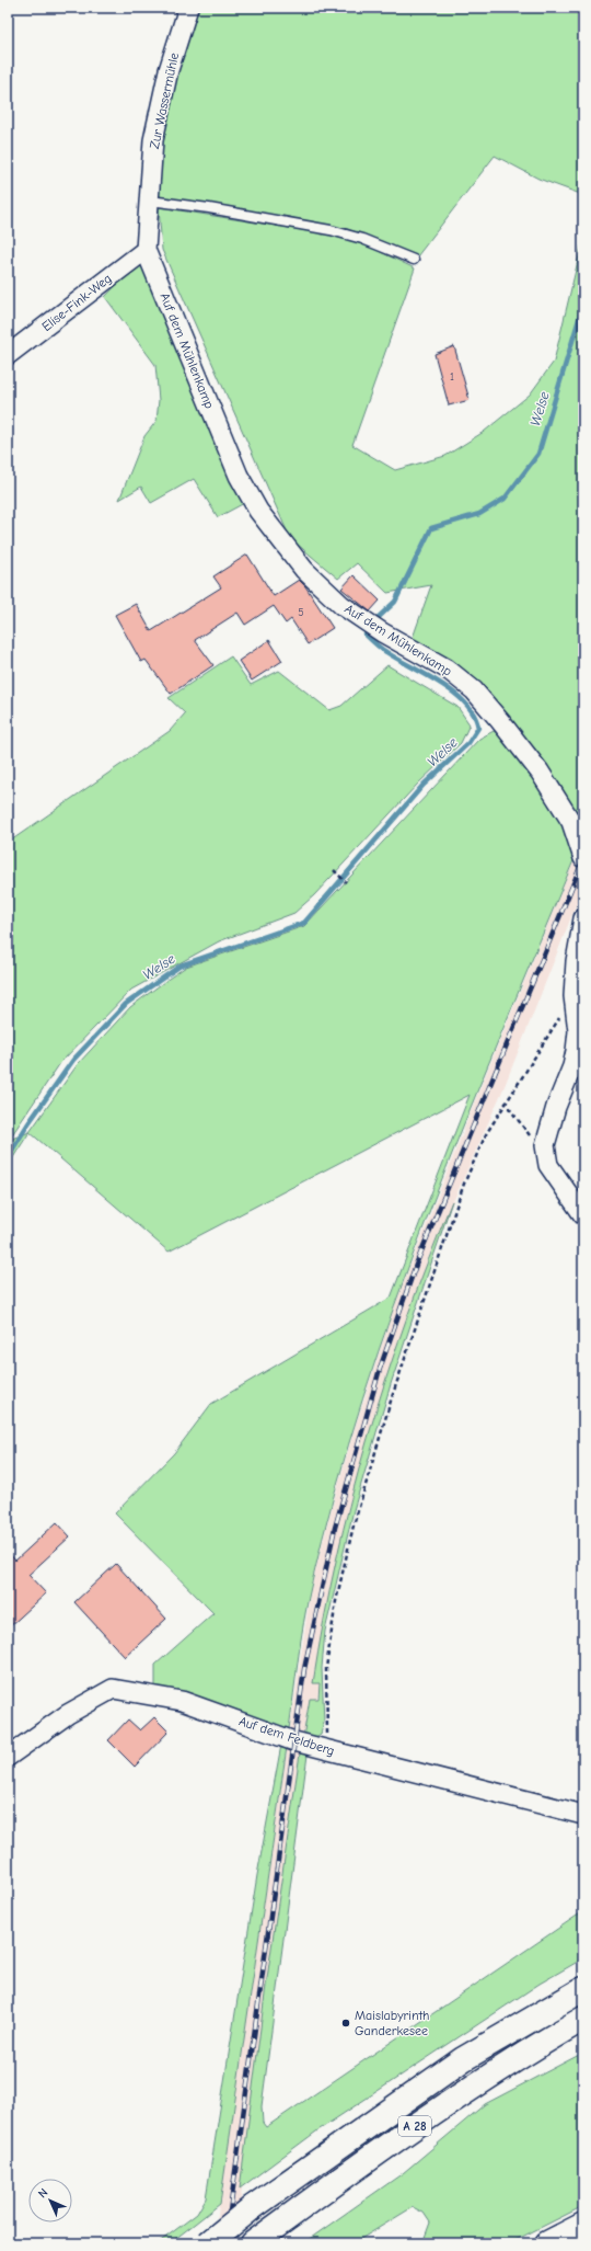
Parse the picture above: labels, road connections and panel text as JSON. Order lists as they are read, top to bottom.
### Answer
{
  "streets": {
    "main road": ["A 28"],
    "street": [
      "Zur Wassermühle",
      "Elise-Fink-Weg",
      "Auf dem Mühlenkamp",
      "Auf dem Feldberg"
    ]
  },
  "crossings": [
    ["Zur Wassermühle", "Elise-Fink-Weg"],
    ["Zur Wassermühle", "Auf dem Mühlenkamp"],
    ["Elise-Fink-Weg", "Auf dem Mühlenkamp"]
  ],
  "water": ["Welse"],
  "places": ["Maislabyrinth Ganderkesee"],
  "house_numbers": ["1", "5"],
  "north": "top left"
}
